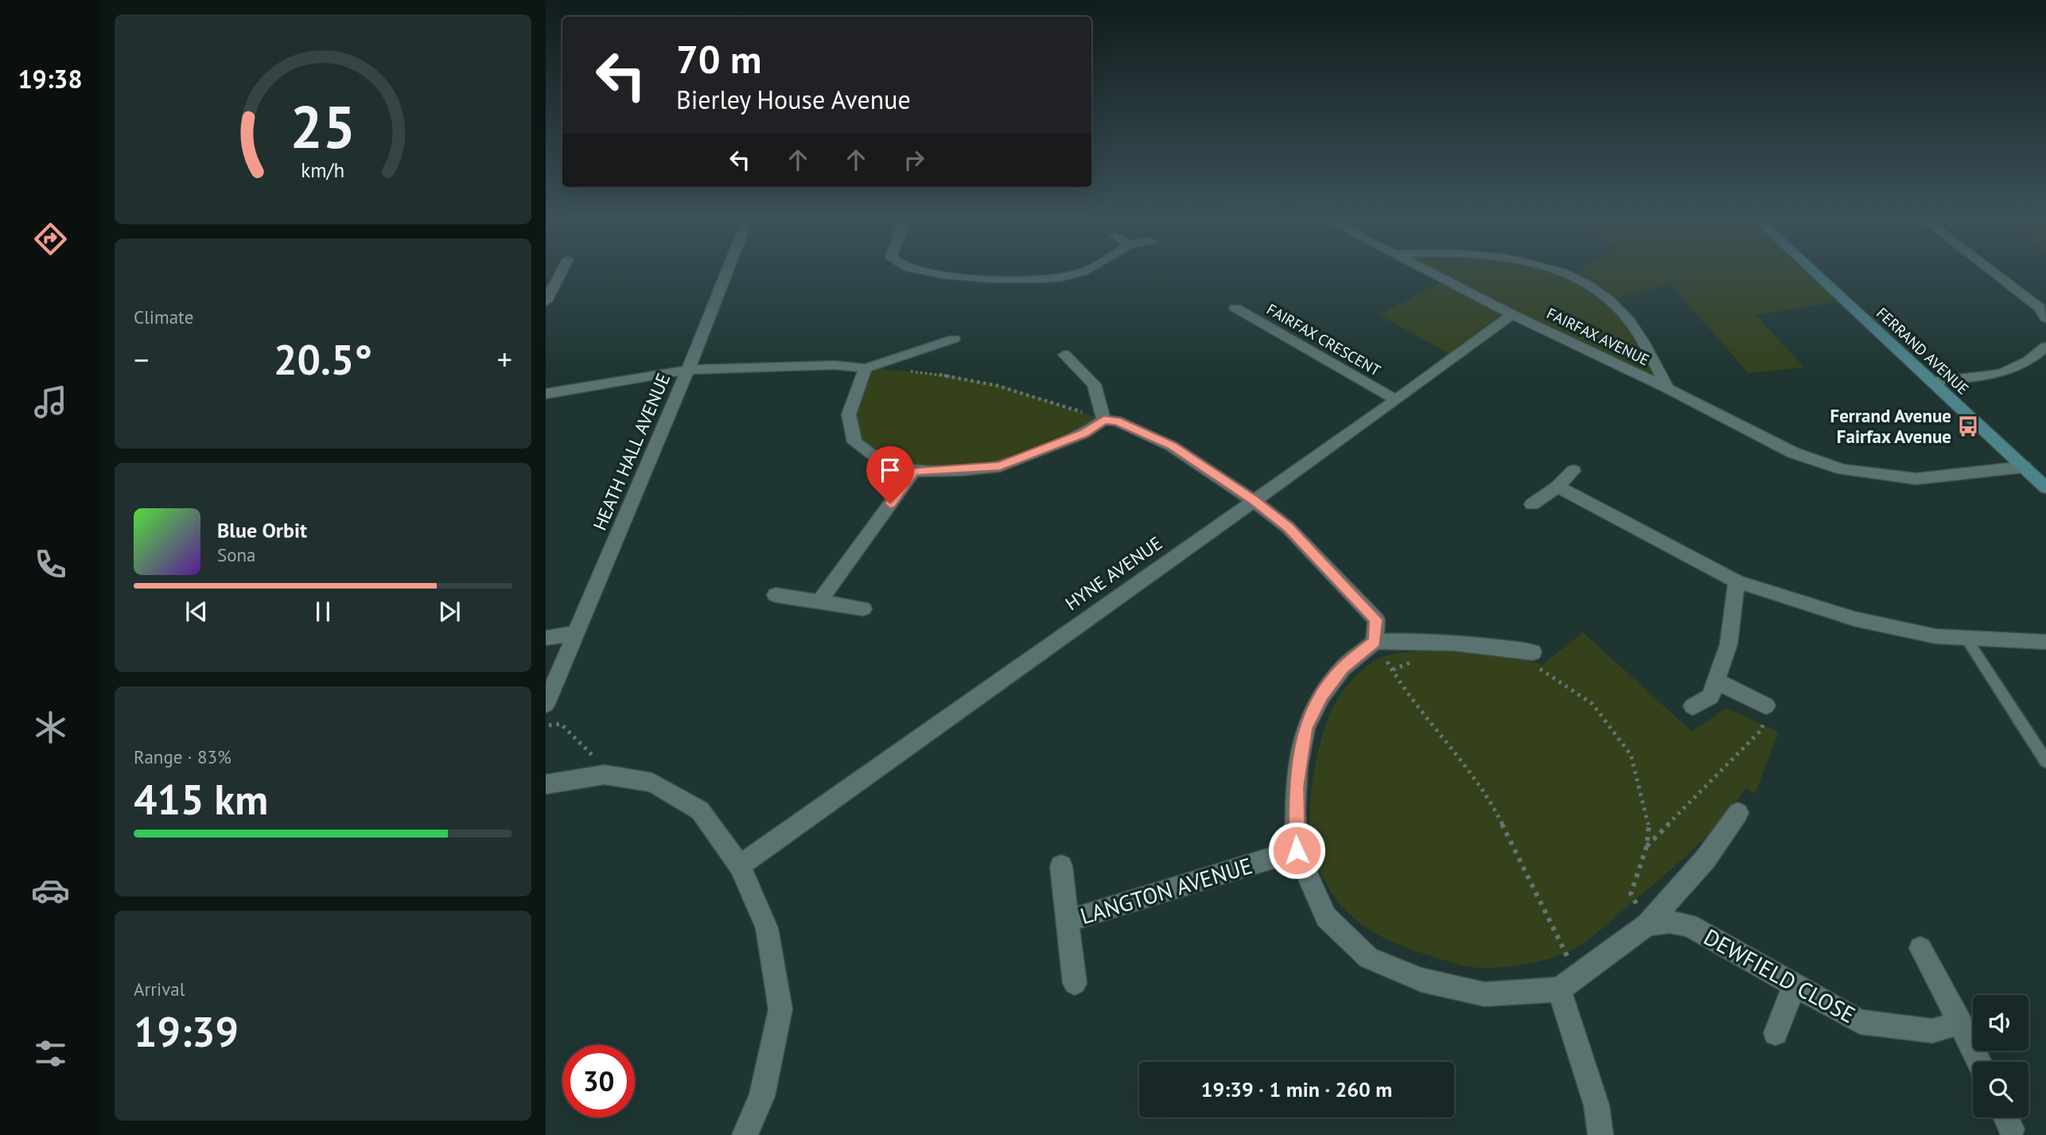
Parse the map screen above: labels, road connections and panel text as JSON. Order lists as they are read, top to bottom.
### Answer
{
  "streets": {
    "street": [
      "FAIRFAX AVENUE",
      "FAIRFAX CRESCENT",
      "FERRAND AVENUE",
      "HEATH HALL AVENUE",
      "HYNE AVENUE",
      "LANGTON AVENUE",
      "DEWFIELD CLOSE"
    ]
  },
  "crossings": [
    ["FAIRFAX AVENUE", "FERRAND AVENUE"],
    ["FAIRFAX AVENUE", "HYNE AVENUE"],
    ["FAIRFAX CRESCENT", "HYNE AVENUE"]
  ],
  "places": {
    "bus stop": ["Ferrand Avenue Fairfax Avenue"]
  },
  "page": {
    "tabs": "19:38",
    "turn": ["70 m", "Bierley House Avenue"],
    "tile": [
      "Climate",
      ["Range · 83%", "415 km"],
      ["Arrival", "19:39"]
    ],
    "heat": ["−", "20.5°", "+"],
    "song": ["Blue Orbit", "Sona"],
    "limit": "30",
    "trip": "19:39 · 1 min · 260 m",
    "gauge": ["25", "km/h"]
  }
}
